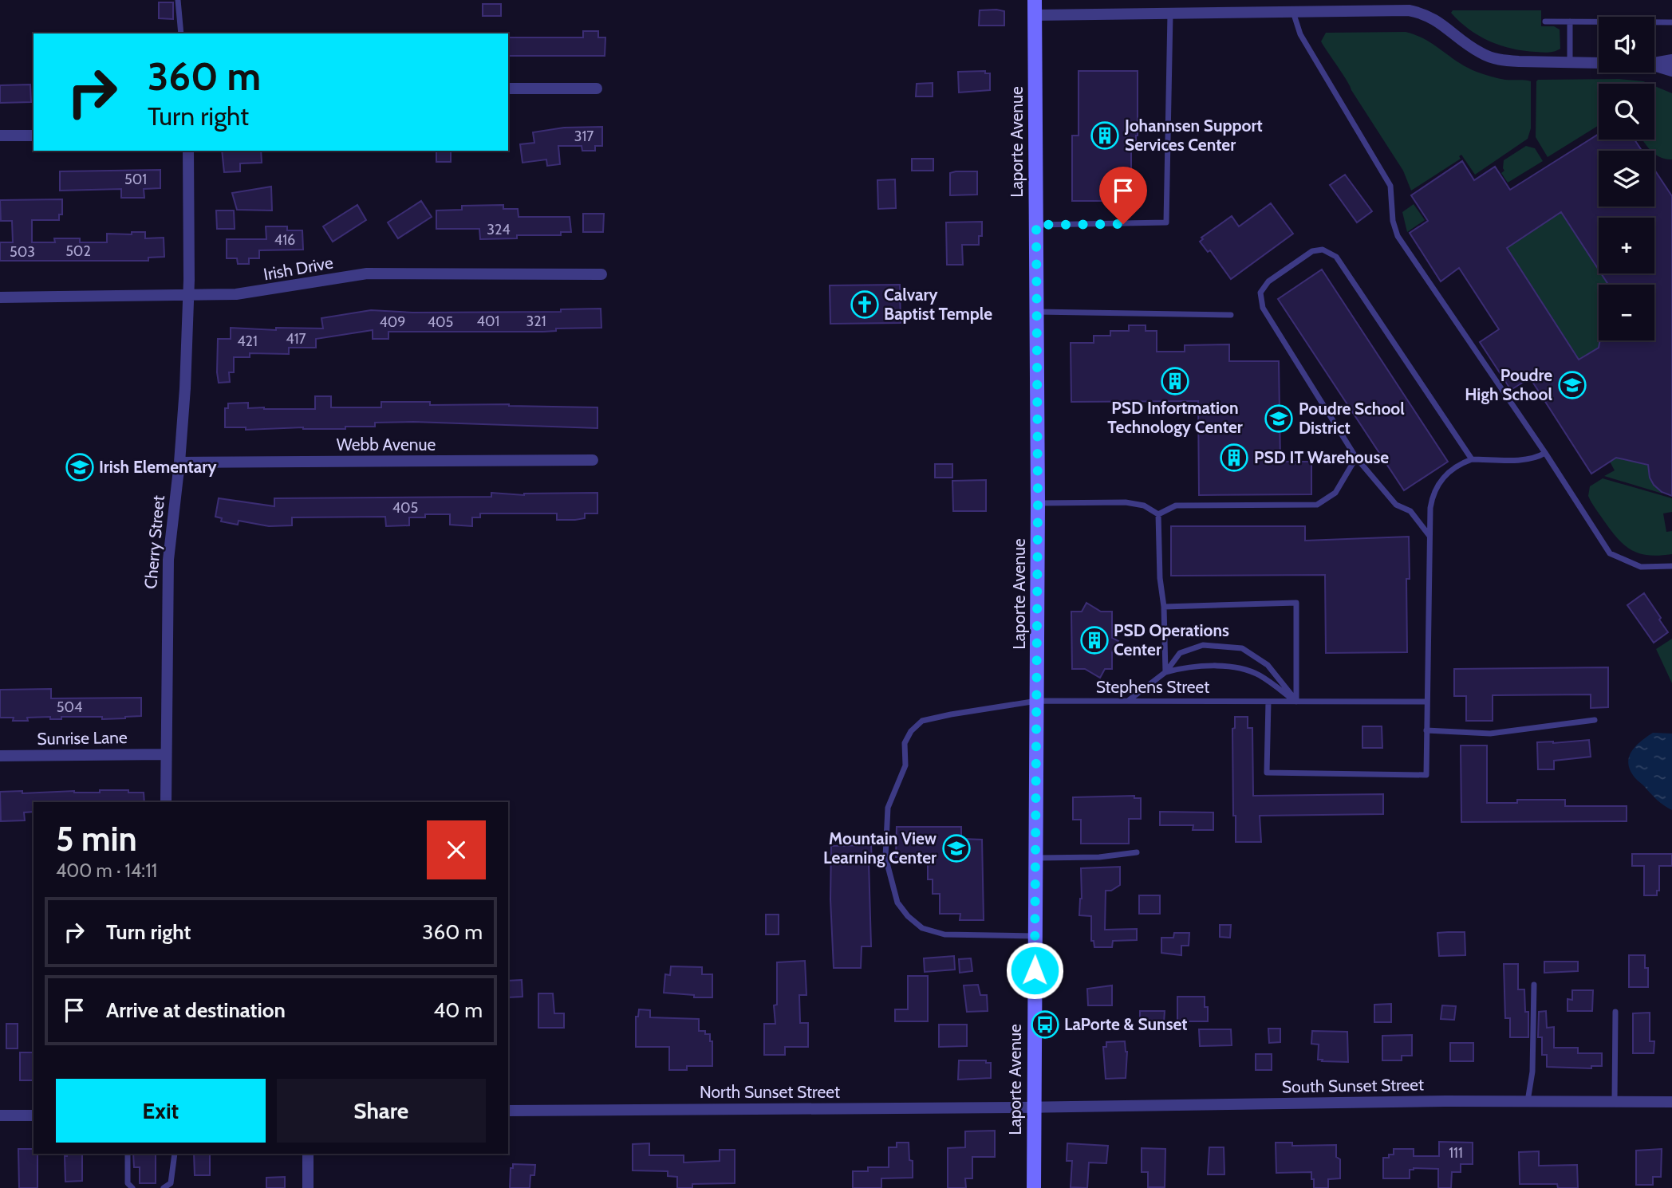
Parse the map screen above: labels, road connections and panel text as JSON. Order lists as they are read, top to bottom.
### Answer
{
  "streets": {
    "street": [
      "Laporte Avenue",
      "Irish Drive",
      "Webb Avenue",
      "Cherry Street",
      "Sunrise Lane",
      "South Sunset Street",
      "North Sunset Street"
    ],
    "lane": ["Stephens Street"]
  },
  "crossings": [
    ["Laporte Avenue", "Stephens Street"],
    ["Laporte Avenue", "South Sunset Street"],
    ["Laporte Avenue", "North Sunset Street"],
    ["Irish Drive", "Cherry Street"],
    ["Webb Avenue", "Cherry Street"],
    ["Cherry Street", "Sunrise Lane"],
    ["South Sunset Street", "North Sunset Street"]
  ],
  "places": {
    "building": [
      "Johannsen Support Services Center",
      "PSD Infortmation Technology Center",
      "PSD IT Warehouse",
      "PSD Operations Center"
    ],
    "church": ["Calvary Baptist Temple"],
    "school or university": [
      "Poudre High School",
      "Poudre School District",
      "Irish Elementary",
      "Mountain View Learning Center"
    ],
    "bus stop": ["LaPorte & Sunset"]
  },
  "house_numbers": [
    "317",
    "501",
    "324",
    "416",
    "502",
    "503",
    "401",
    "321",
    "409",
    "405",
    "417",
    "421",
    "405",
    "504",
    "111"
  ],
  "page": {
    "map_buttons": ["+", "−"],
    "turn": ["360 m", "Turn right"],
    "heading": ["5 min", "400 m · 14:11"],
    "list": [
      {
        "name": "Turn right",
        "value": "360 m"
      },
      {
        "name": "Arrive at destination",
        "value": "40 m"
      }
    ],
    "buttons": ["Exit", "Share"]
  }
}
